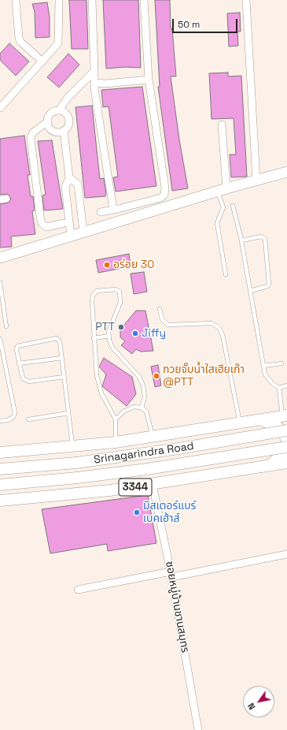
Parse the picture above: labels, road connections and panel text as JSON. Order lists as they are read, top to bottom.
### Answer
{
  "streets": {
    "main road": ["Srinagarindra Road", "3344"],
    "street": ["ซอยหมู่บ้านชานสมุทร"]
  },
  "crossings": [
    ["3344", "ซอยหมู่บ้านชานสมุทร"]
  ],
  "places": [
    "อร่อย 30",
    "PTT",
    "Jiffy",
    "กวยจั๊บน้ำใสเฮียเก๊า @PTT",
    "มิสเตอร์แบร์ เบคเฮ้าส์"
  ],
  "scale_bar": "50 m",
  "north": "bottom left"
}
